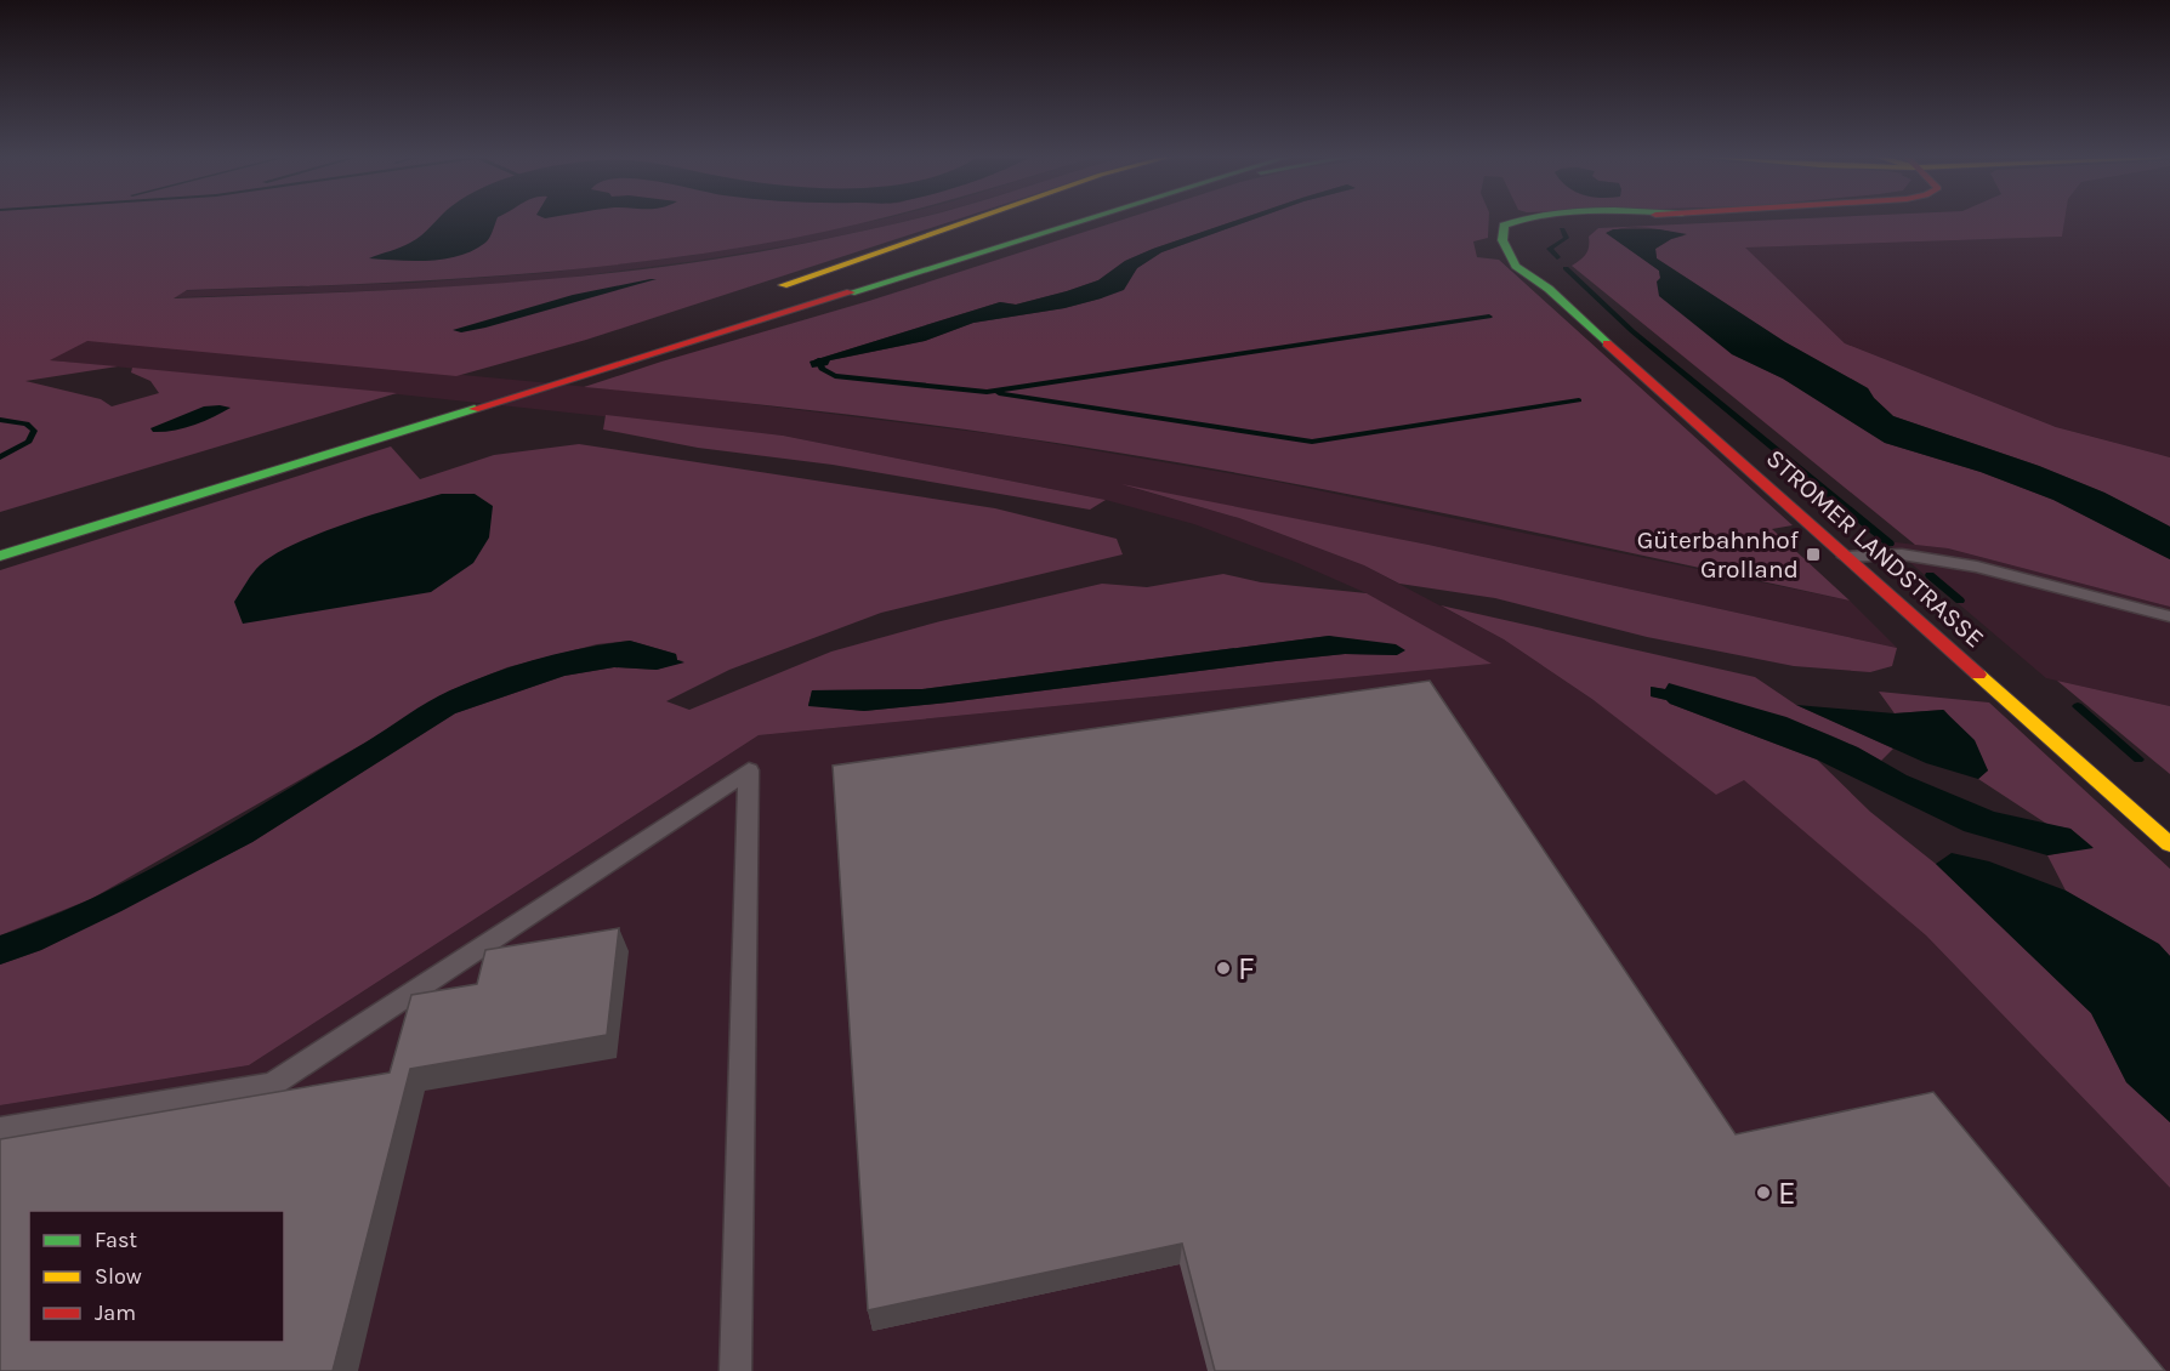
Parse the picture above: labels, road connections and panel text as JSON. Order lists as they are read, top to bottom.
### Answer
{
  "streets": {
    "main road": ["STROMER LANDSTRASSE"]
  },
  "places": {
    "transit": ["Güterbahnhof Grolland"],
    "other": ["F", "E"]
  },
  "legend": ["Fast", "Slow", "Jam"]
}
